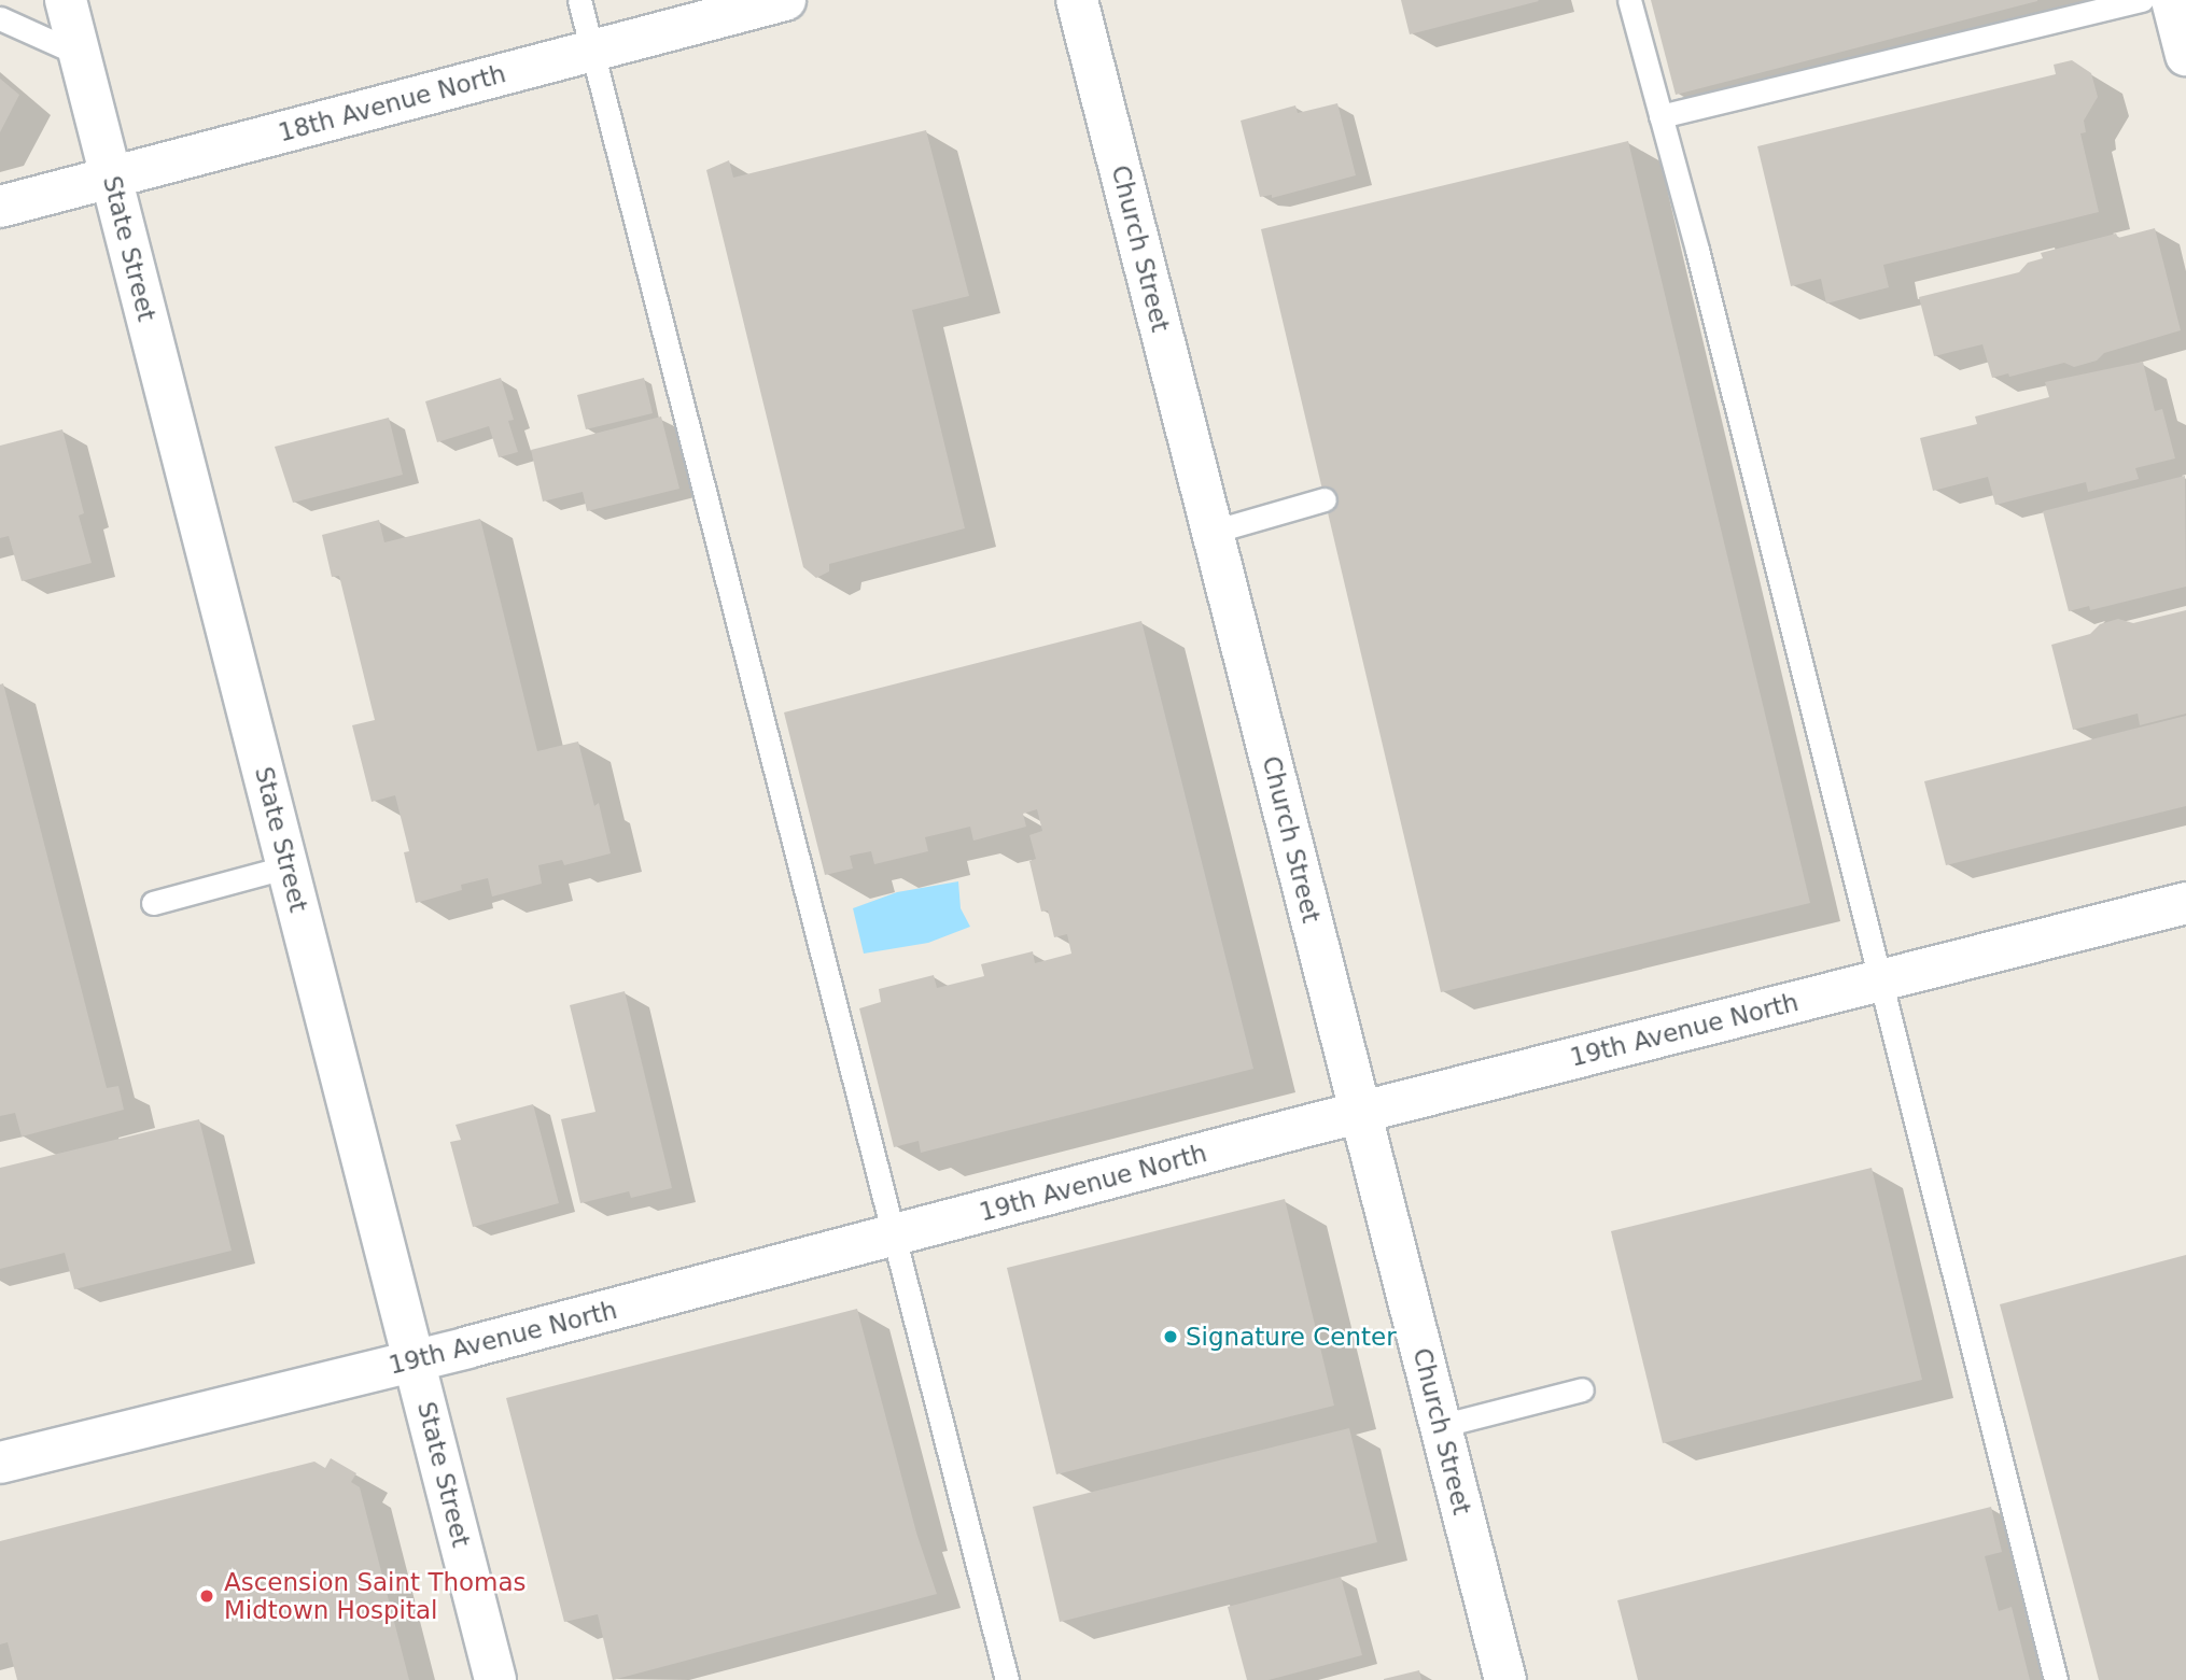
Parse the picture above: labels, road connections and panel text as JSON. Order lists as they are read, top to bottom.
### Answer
{
  "streets": {
    "street": [
      "18th Avenue North",
      "State Street",
      "Church Street",
      "19th Avenue North"
    ]
  },
  "crossings": [
    ["18th Avenue North", "State Street"],
    ["State Street", "19th Avenue North"],
    ["Church Street", "19th Avenue North"]
  ],
  "places": ["Signature Center", "Ascension Saint Thomas Midtown Hospital"]
}
